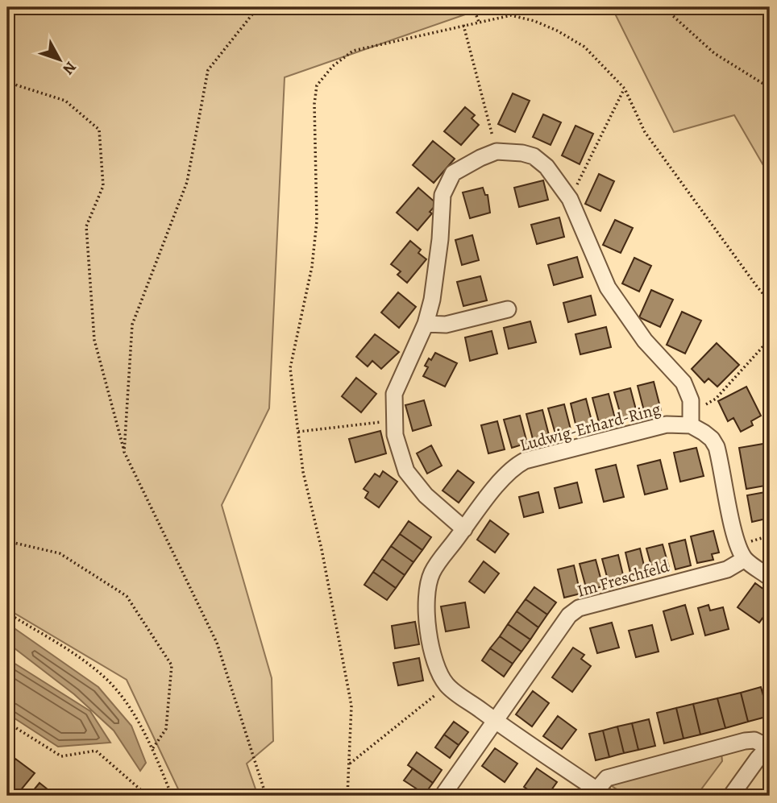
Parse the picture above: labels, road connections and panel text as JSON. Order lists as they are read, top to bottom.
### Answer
{
  "streets": {
    "street": ["Ludwig-Erhard-Ring", "Im Freschfeld"]
  },
  "crossings": [
    ["Ludwig-Erhard-Ring", "Im Freschfeld"]
  ],
  "north": "bottom right"
}
